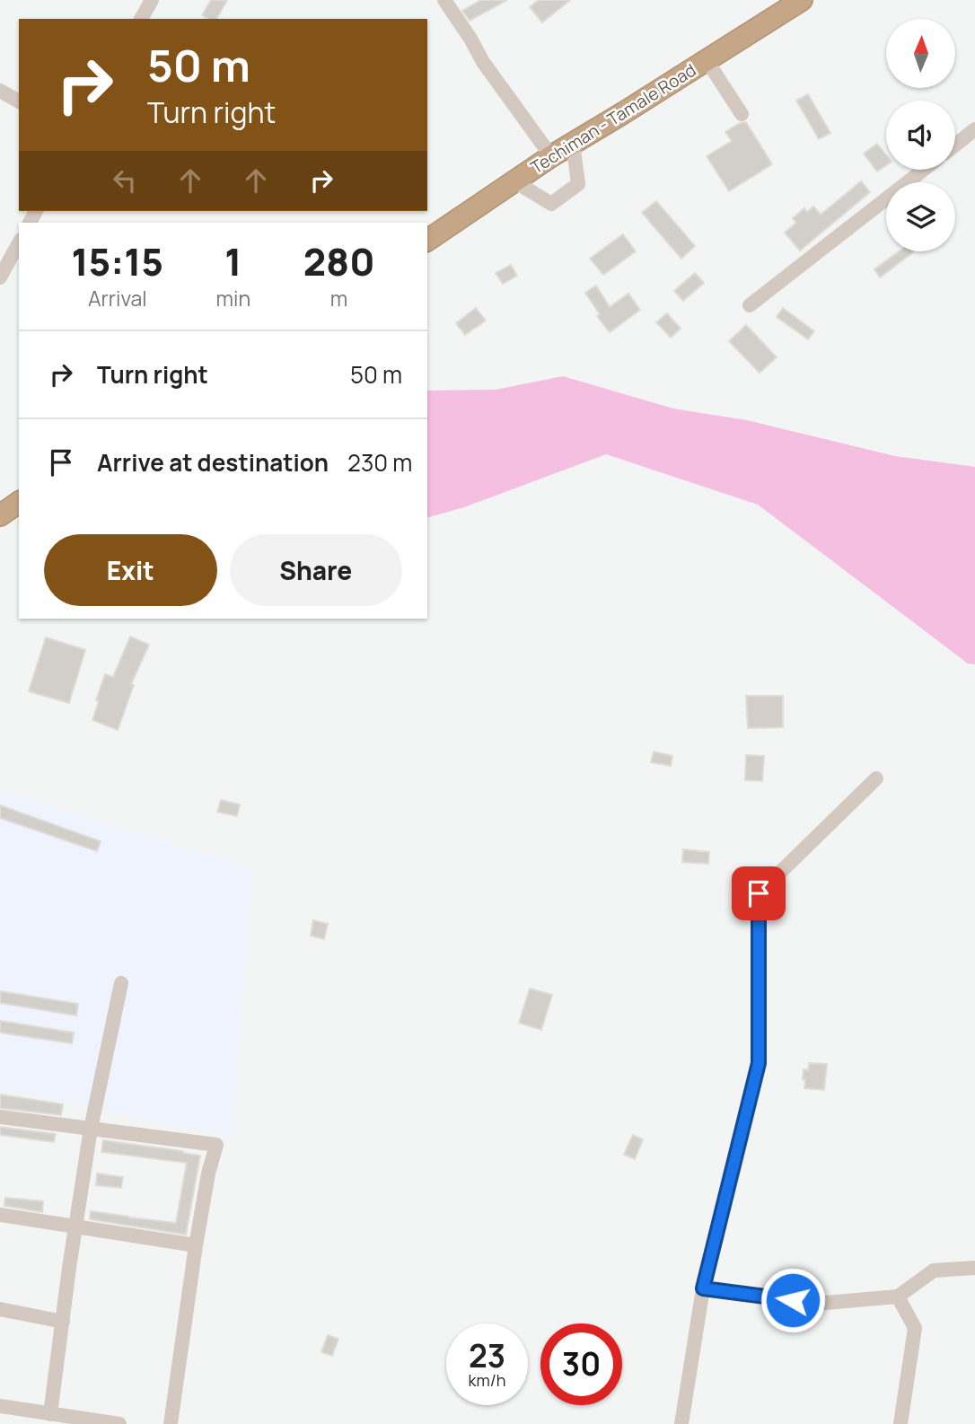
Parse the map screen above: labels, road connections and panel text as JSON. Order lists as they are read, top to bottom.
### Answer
{
  "streets": {
    "highway": ["Techiman - Tamale Road"]
  },
  "north": "top",
  "page": {
    "turn": ["50 m", "Turn right"],
    "eta": [
      "15:15",
      "Arrival",
      "1",
      "min",
      "280",
      "m"
    ],
    "list": [
      {
        "name": "Turn right",
        "value": "50 m"
      },
      {
        "name": "Arrive at destination",
        "value": "230 m"
      }
    ],
    "buttons": ["Exit", "Share"],
    "speed": "23 km/h",
    "limit": "30"
  }
}
